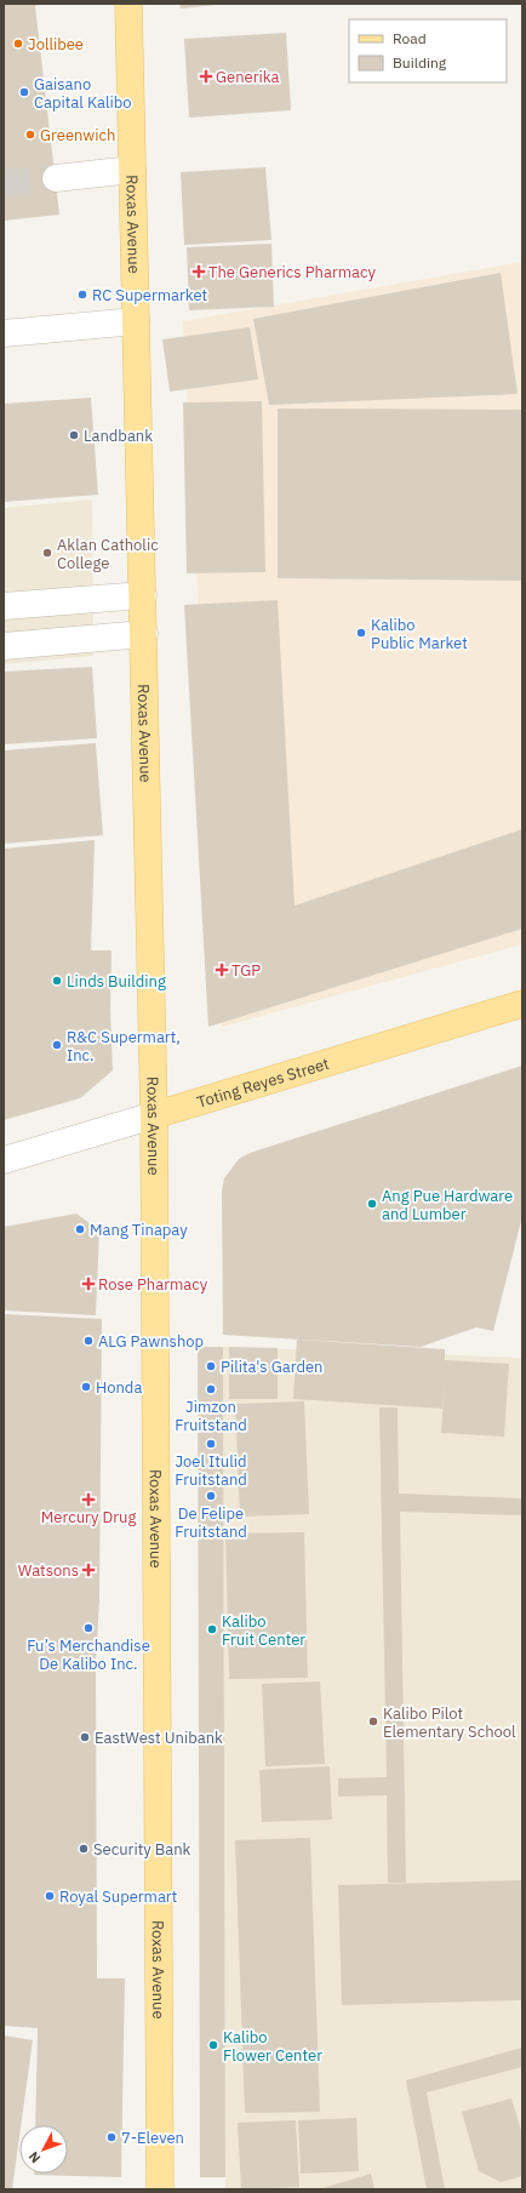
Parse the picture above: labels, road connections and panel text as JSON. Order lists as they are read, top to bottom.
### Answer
{
  "streets": {
    "main road": ["Roxas Avenue", "Toting Reyes Street"]
  },
  "crossings": [
    ["Roxas Avenue", "Toting Reyes Street"]
  ],
  "places": {
    "other": [
      "Jollibee",
      "Gaisano Capital Kalibo",
      "Greenwich",
      "RC Supermarket",
      "Landbank",
      "Aklan Catholic College",
      "Kalibo Public Market",
      "Linds Building",
      "R&C Supermart, Inc.",
      "Ang Pue Hardware and Lumber",
      "Mang Tinapay",
      "ALG Pawnshop",
      "Pilita's Garden",
      "Honda",
      "Jimzon Fruitstand",
      "Joel Itulid Fruitstand",
      "De Felipe Fruitstand",
      "Fu’s Merchandise De Kalibo Inc.",
      "Kalibo Fruit Center",
      "Kalibo Pilot Elementary School",
      "EastWest Unibank",
      "Security Bank",
      "Royal Supermart",
      "Kalibo Flower Center",
      "7-Eleven"
    ],
    "health": [
      "Generika",
      "The Generics Pharmacy",
      "TGP",
      "Rose Pharmacy",
      "Mercury Drug",
      "Watsons"
    ]
  },
  "legend": ["Road", "Building"],
  "north": "bottom left"
}
